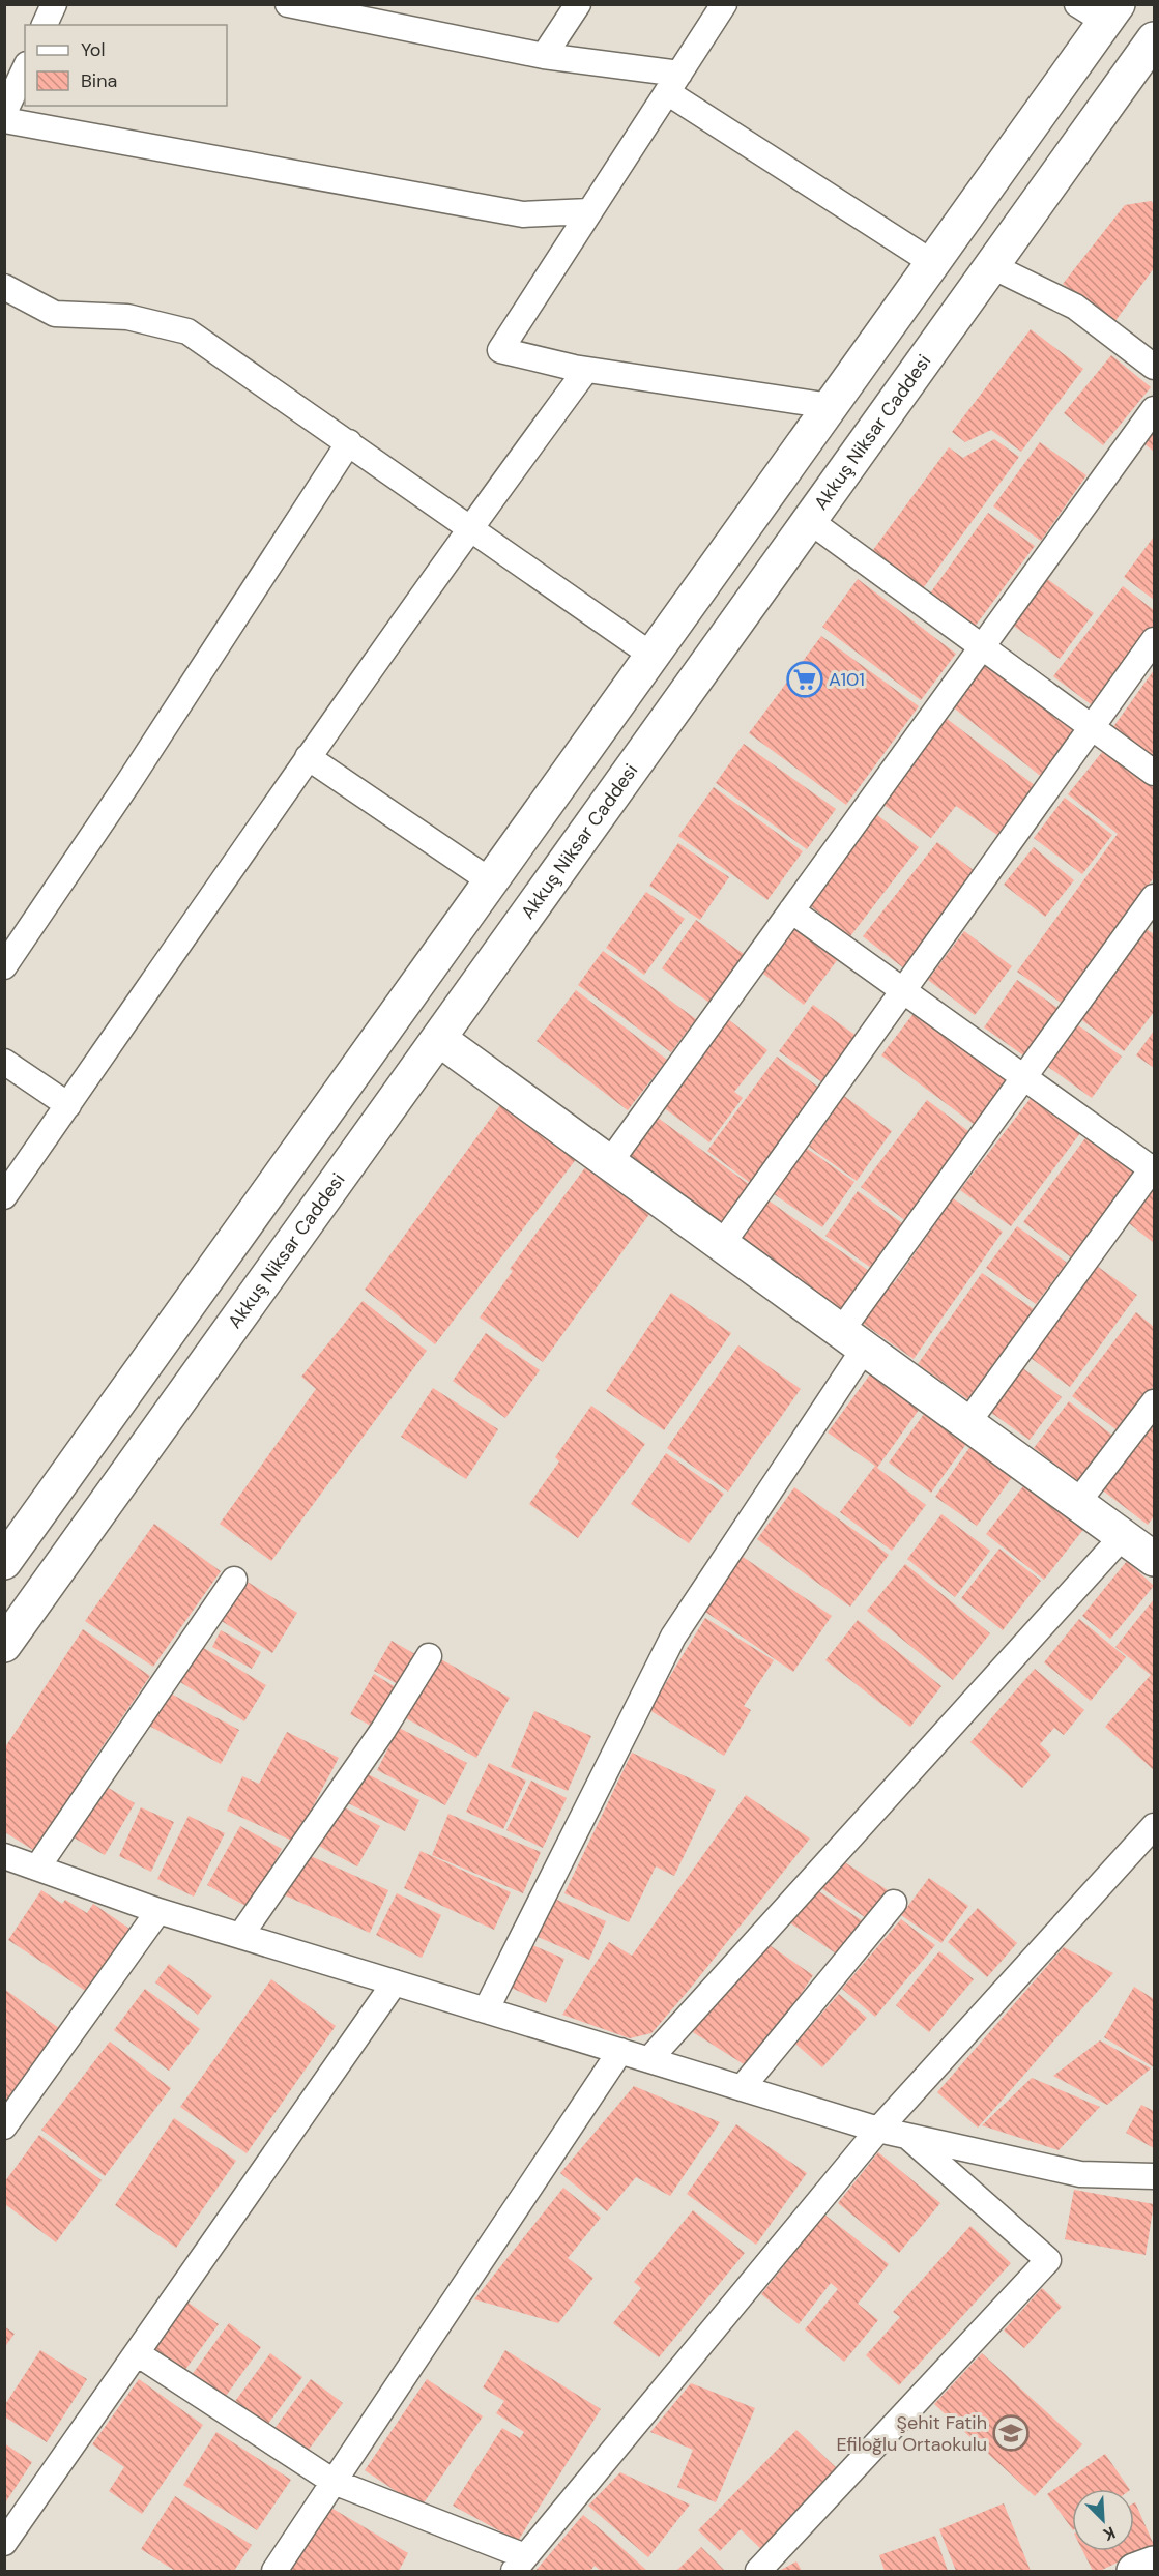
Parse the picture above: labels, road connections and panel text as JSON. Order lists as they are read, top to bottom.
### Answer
{
  "streets": {
    "main road": ["Akkuş Niksar Caddesi"]
  },
  "places": {
    "supermarket": ["A101"],
    "school or university": ["Şehit Fatih Efiloğlu Ortaokulu"]
  },
  "legend": ["Yol", "Bina"],
  "north": "bottom right"
}
